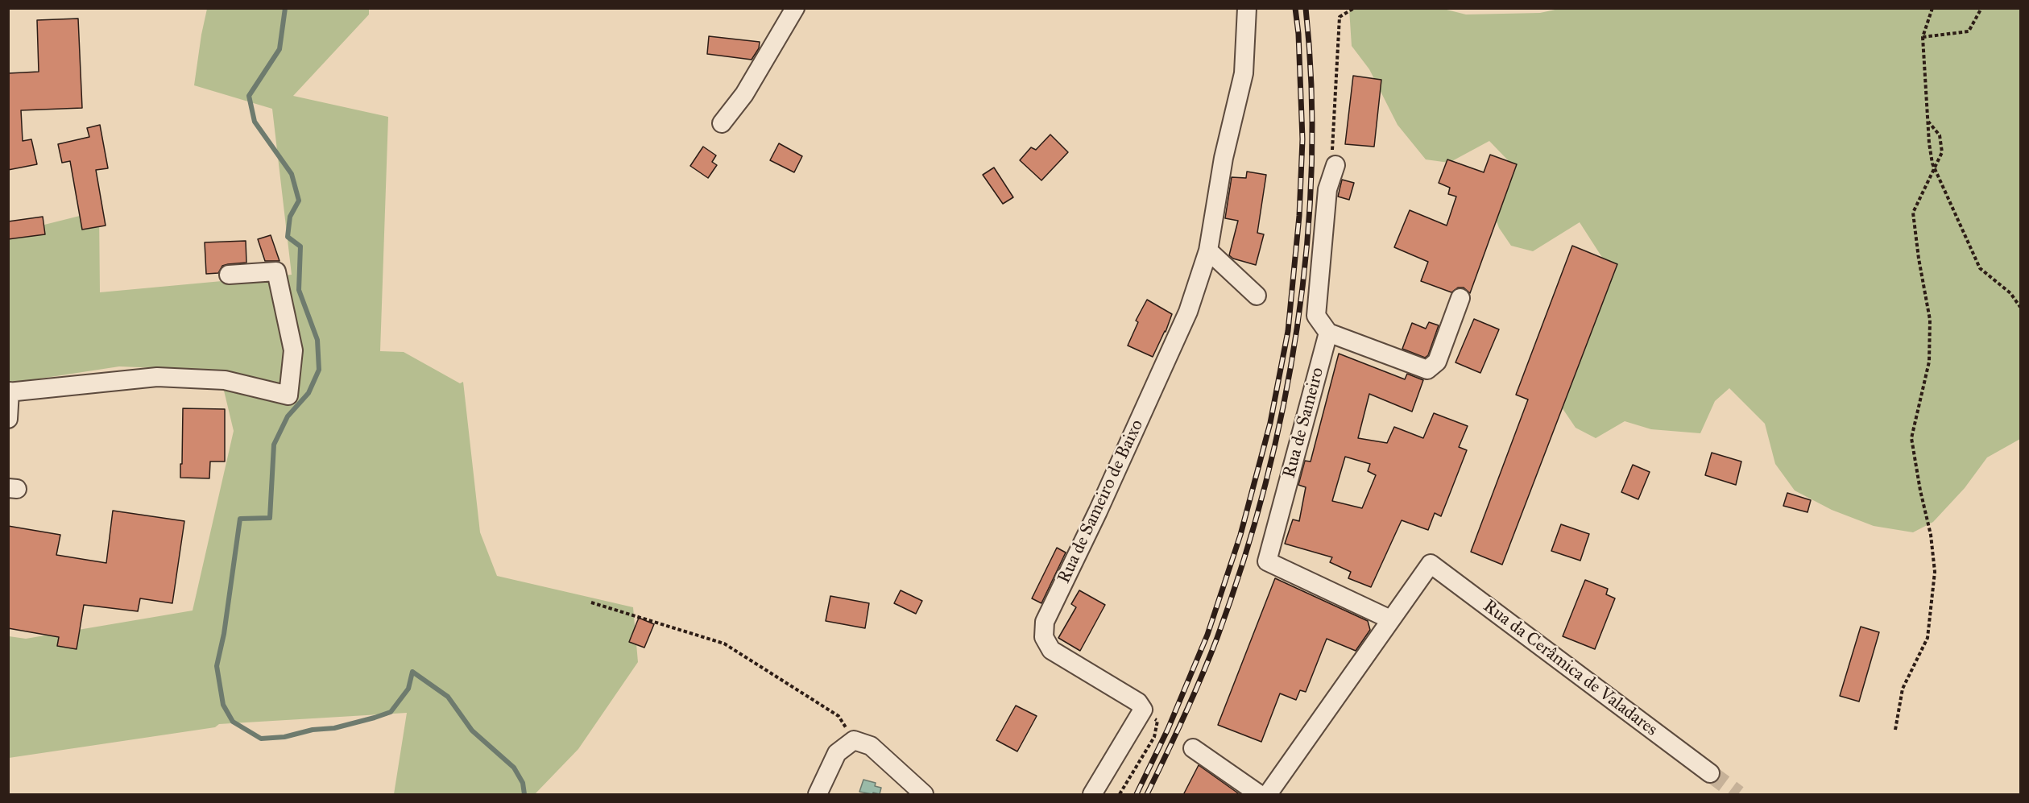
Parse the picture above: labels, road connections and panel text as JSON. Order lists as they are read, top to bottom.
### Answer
{
  "streets": {
    "street": ["Rua de Sameiro", "Rua de Sameiro de Baixo", "Rua da Cerâmica de Valadares"]
  },
  "crossings": [
    ["Rua de Sameiro", "Rua da Cerâmica de Valadares"]
  ]
}
